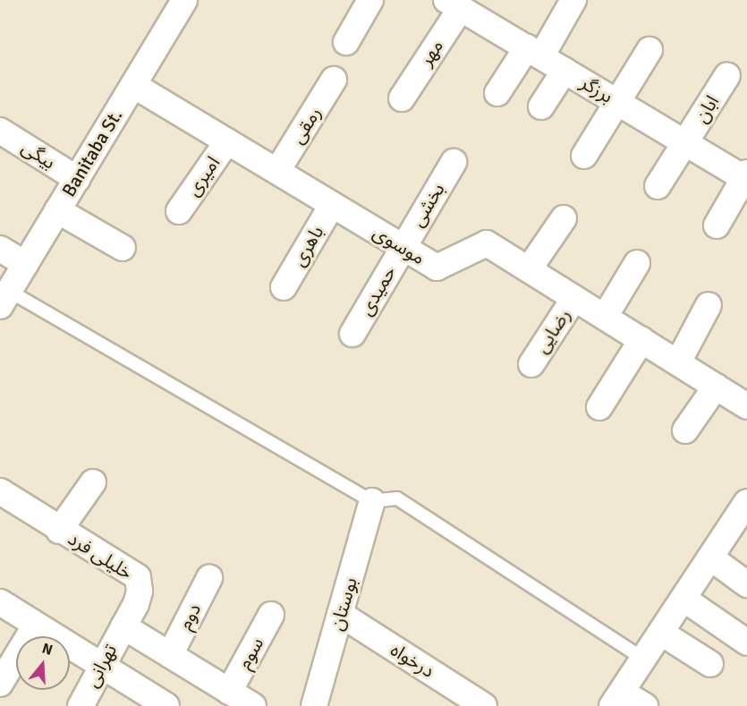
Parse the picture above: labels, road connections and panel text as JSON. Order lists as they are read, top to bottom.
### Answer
{
  "streets": {
    "street": [
      "مهر",
      "برزگر",
      "ابان",
      "رمقی",
      "Banitaba St.",
      "بیگی",
      "امیری",
      "بخشی",
      "موسوی",
      "باهری",
      "حمیدی",
      "رضایی",
      "خلیلی فرد",
      "بوستان",
      "دوم",
      "سوم",
      "درخواه",
      "تهرانی"
    ]
  },
  "crossings": [
    ["مهر", "برزگر"],
    ["برزگر", "ابان"],
    ["رمقی", "موسوی"],
    ["Banitaba St.", "بیگی"],
    ["Banitaba St.", "موسوی"],
    ["امیری", "موسوی"],
    ["بخشی", "موسوی"],
    ["بخشی", "حمیدی"],
    ["موسوی", "باهری"],
    ["موسوی", "حمیدی"],
    ["موسوی", "رضایی"],
    ["خلیلی فرد", "تهرانی"],
    ["بوستان", "درخواه"]
  ],
  "north": "top"
}
